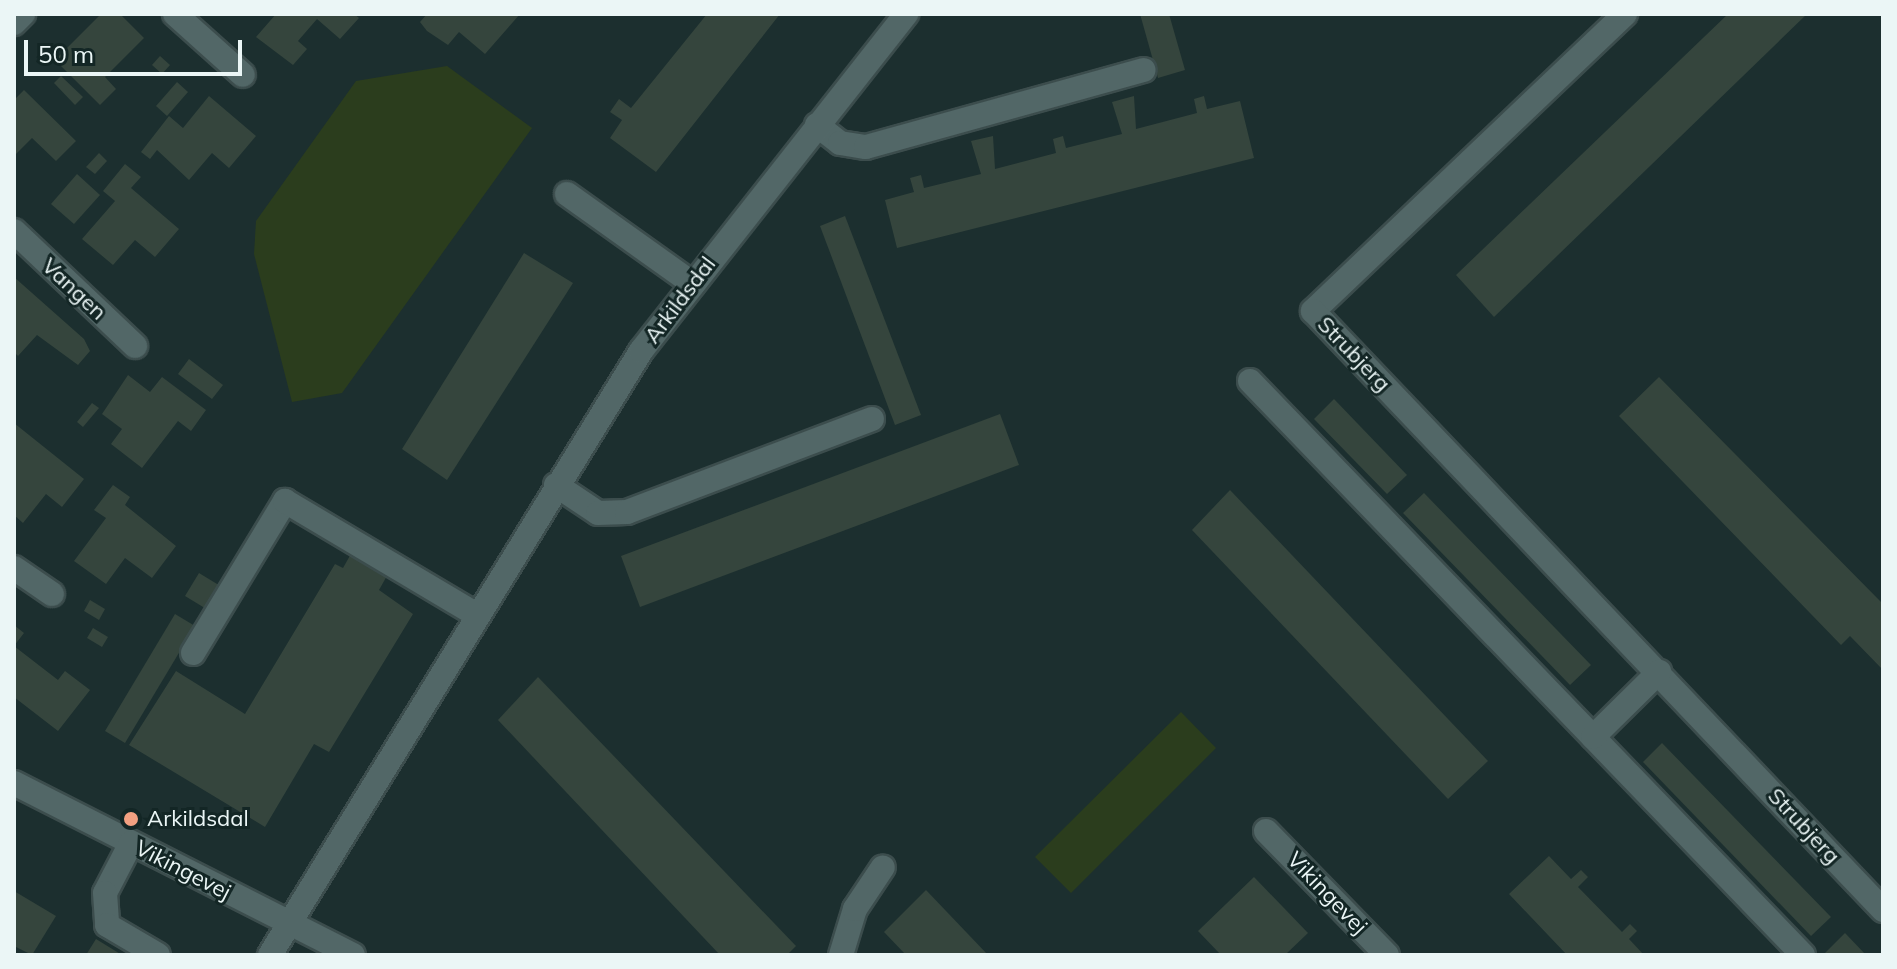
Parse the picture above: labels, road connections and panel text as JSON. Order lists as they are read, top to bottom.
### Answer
{
  "streets": {
    "street": [
      "Vangen",
      "Arkildsdal",
      "Strubjerg",
      "Vikingevej"
    ]
  },
  "crossings": [
    ["Arkildsdal", "Vikingevej"]
  ],
  "places": ["Arkildsdal"],
  "scale_bar": "50 m"
}
